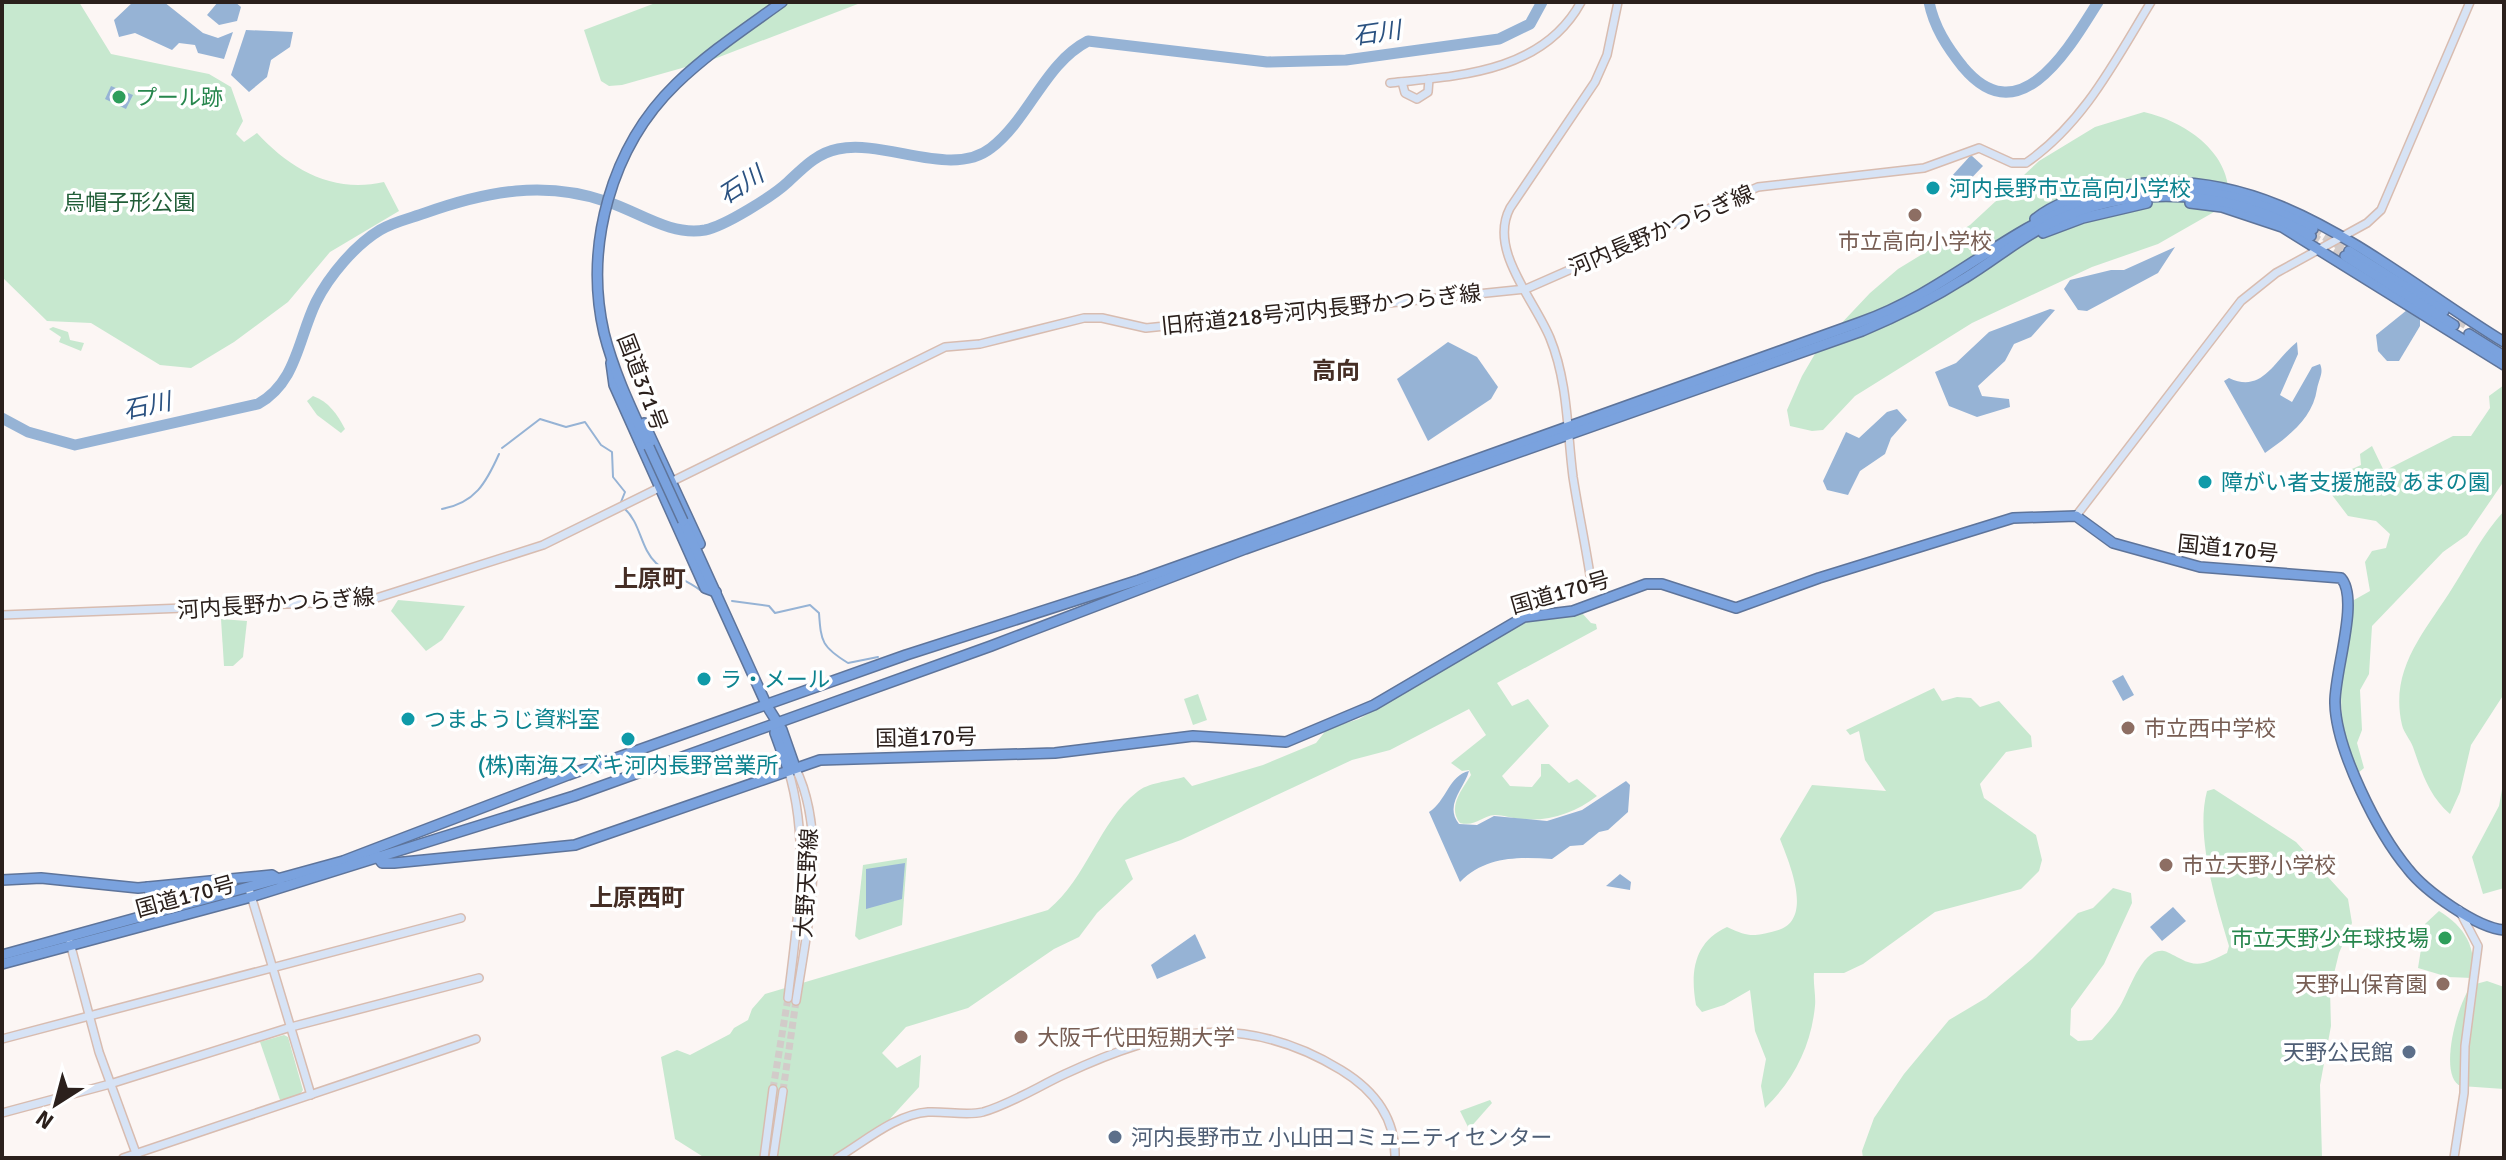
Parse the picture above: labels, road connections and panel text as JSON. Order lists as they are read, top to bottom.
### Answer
{
  "streets": {
    "highway": ["国道371号", "国道170号"],
    "street": ["河内長野かつらぎ線", "旧府道218号河内長野かつらぎ線", "大野天野線"]
  },
  "crossings": [
    ["河内長野かつらぎ線", "旧府道218号河内長野かつらぎ線"],
    ["国道371号", "国道170号"],
    ["国道371号", "大野天野線"],
    ["国道170号", "大野天野線"]
  ],
  "districts": ["高向", "上原町", "上原西町"],
  "water": ["石川"],
  "parks": ["烏帽子形公園"],
  "places": [
    "プール跡",
    "河内長野市立高向小学校",
    "市立高向小学校",
    "障がい者支援施設 あまの園",
    "ラ・メール",
    "つまようじ資料室",
    "市立西中学校",
    "(株)南海スズキ河内長野営業所",
    "市立天野小学校",
    "市立天野少年球技場",
    "天野山保育園",
    "大阪千代田短期大学",
    "天野公民館",
    "河内長野市立 小山田コミュニティセンター"
  ],
  "north": "bottom left"
}
